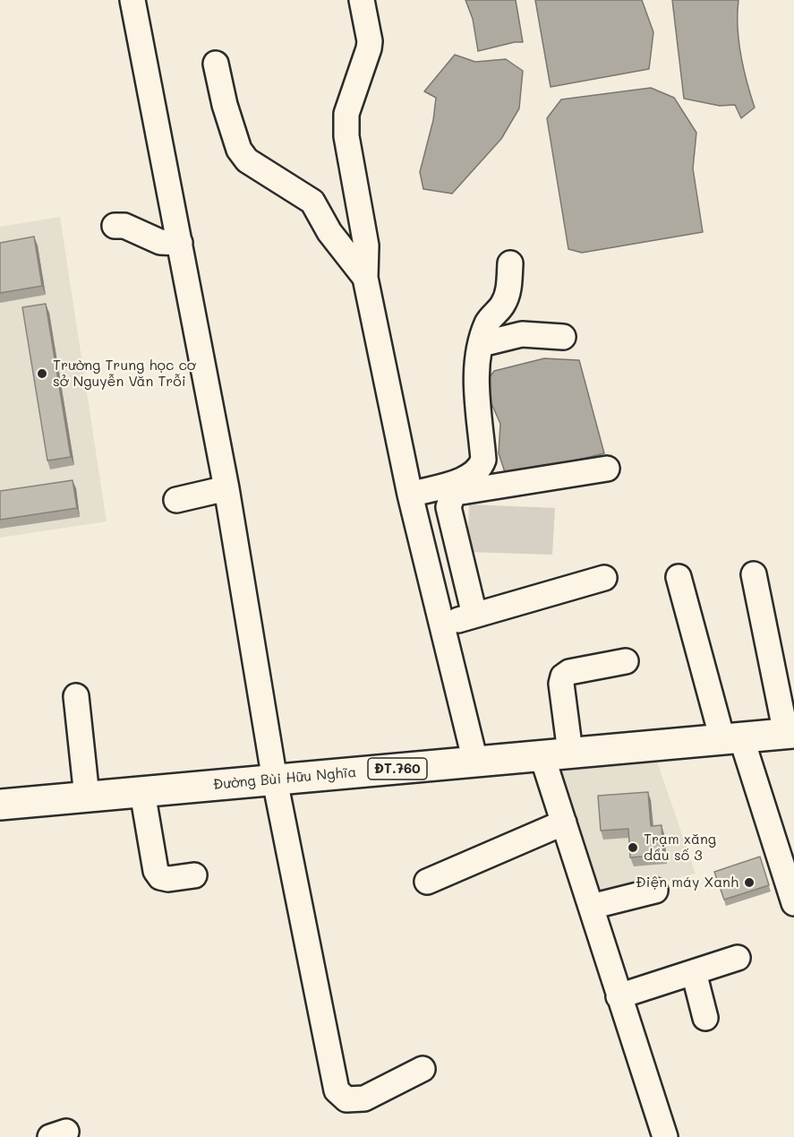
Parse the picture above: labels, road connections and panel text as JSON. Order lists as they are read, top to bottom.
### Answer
{
  "streets": {
    "main road": ["ĐT.760", "Đường Bùi Hữu Nghĩa"]
  },
  "places": ["Trường Trung học cơ sở Nguyễn Văn Trỗi", "Trạm xăng dầu số 3", "Điện máy Xanh"]
}
